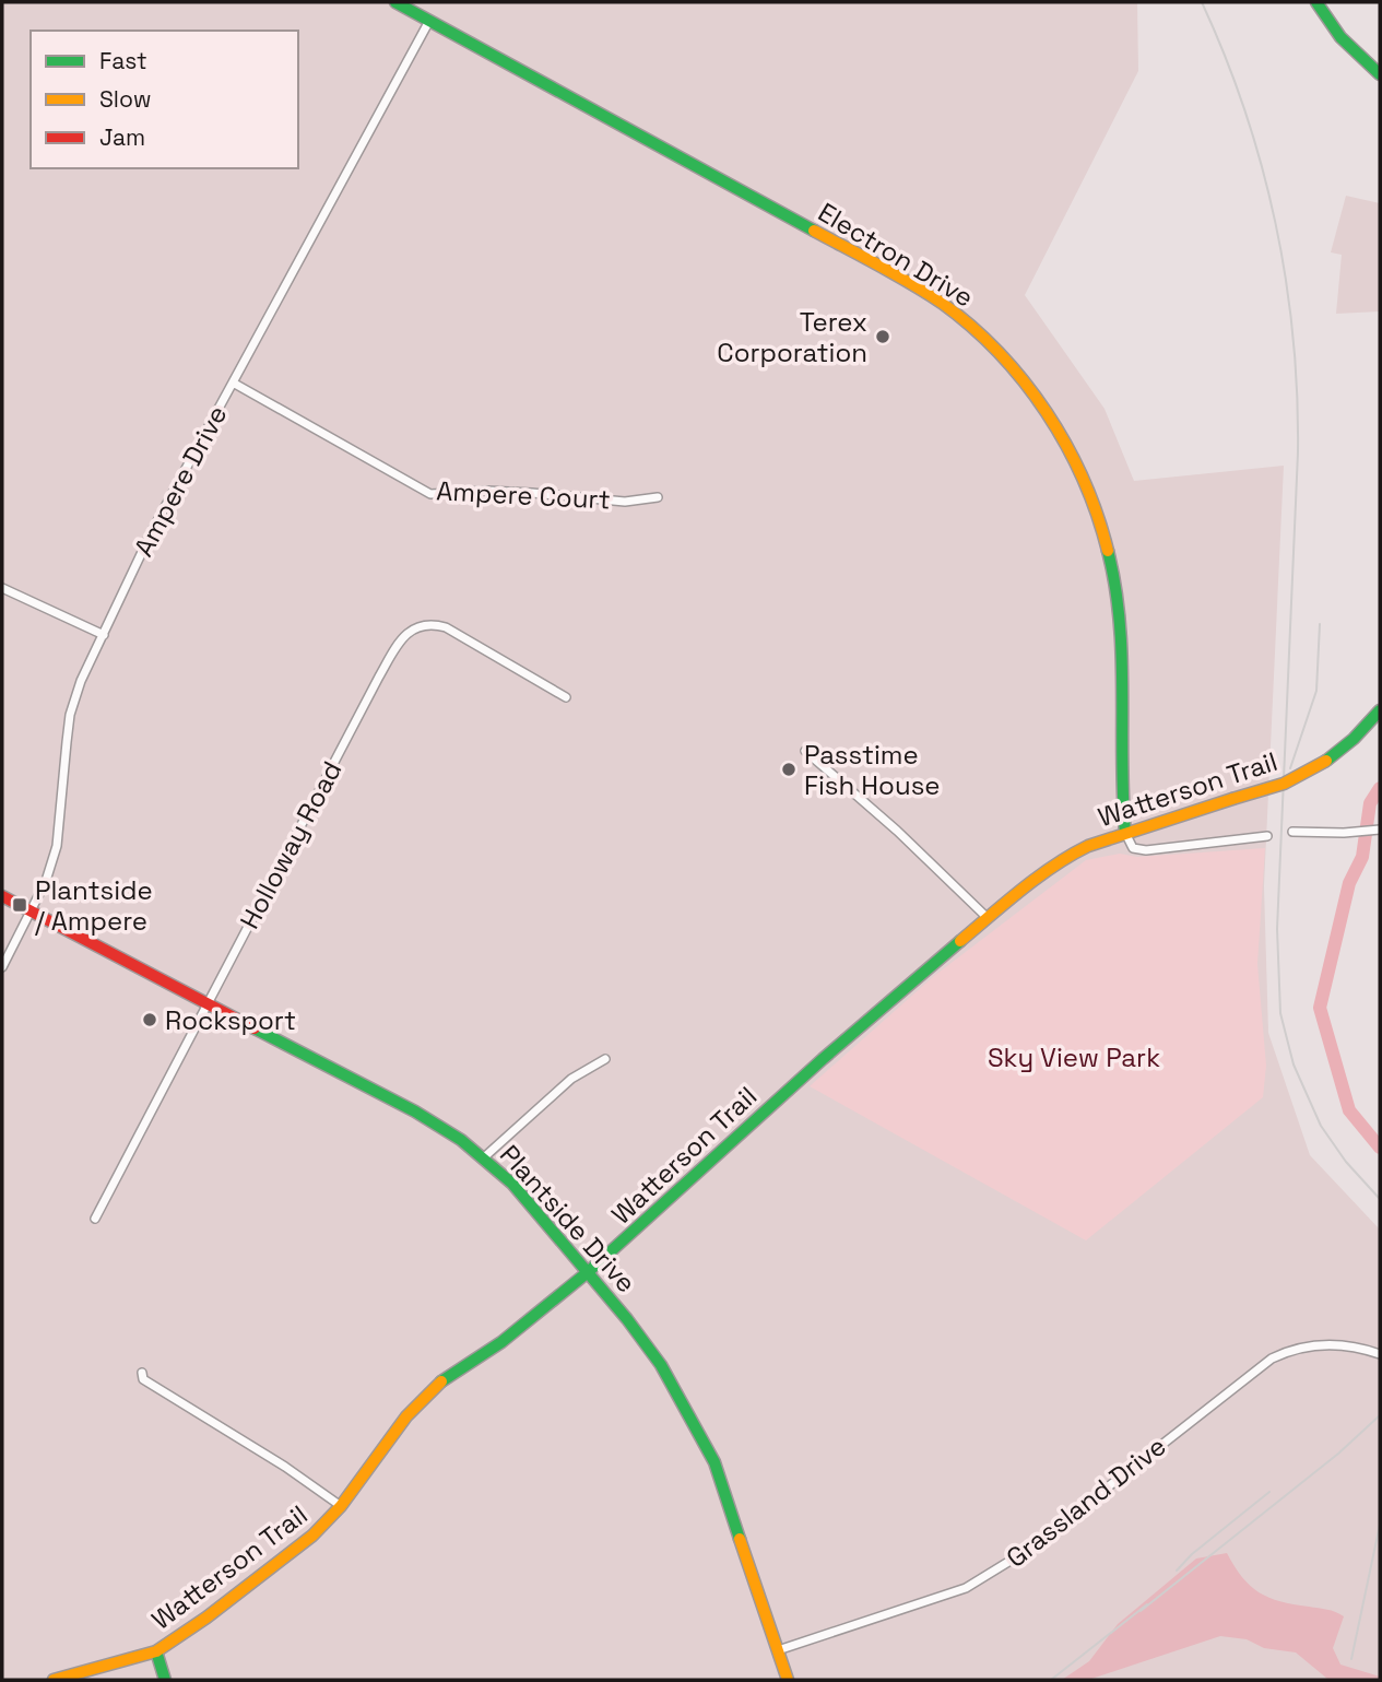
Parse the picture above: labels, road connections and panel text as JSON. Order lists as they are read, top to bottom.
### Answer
{
  "streets": {
    "street": [
      "Electron Drive",
      "Ampere Drive",
      "Ampere Court",
      "Watterson Trail",
      "Holloway Road",
      "Plantside Drive",
      "Grassland Drive"
    ]
  },
  "crossings": [
    ["Electron Drive", "Ampere Drive"],
    ["Electron Drive", "Watterson Trail"],
    ["Ampere Drive", "Ampere Court"],
    ["Ampere Drive", "Plantside Drive"],
    ["Watterson Trail", "Plantside Drive"],
    ["Holloway Road", "Plantside Drive"],
    ["Plantside Drive", "Grassland Drive"]
  ],
  "parks": ["Sky View Park"],
  "places": {
    "other": ["Terex Corporation", "Passtime Fish House", "Rocksport"],
    "transit": ["Plantside / Ampere"]
  },
  "legend": ["Fast", "Slow", "Jam"]
}
